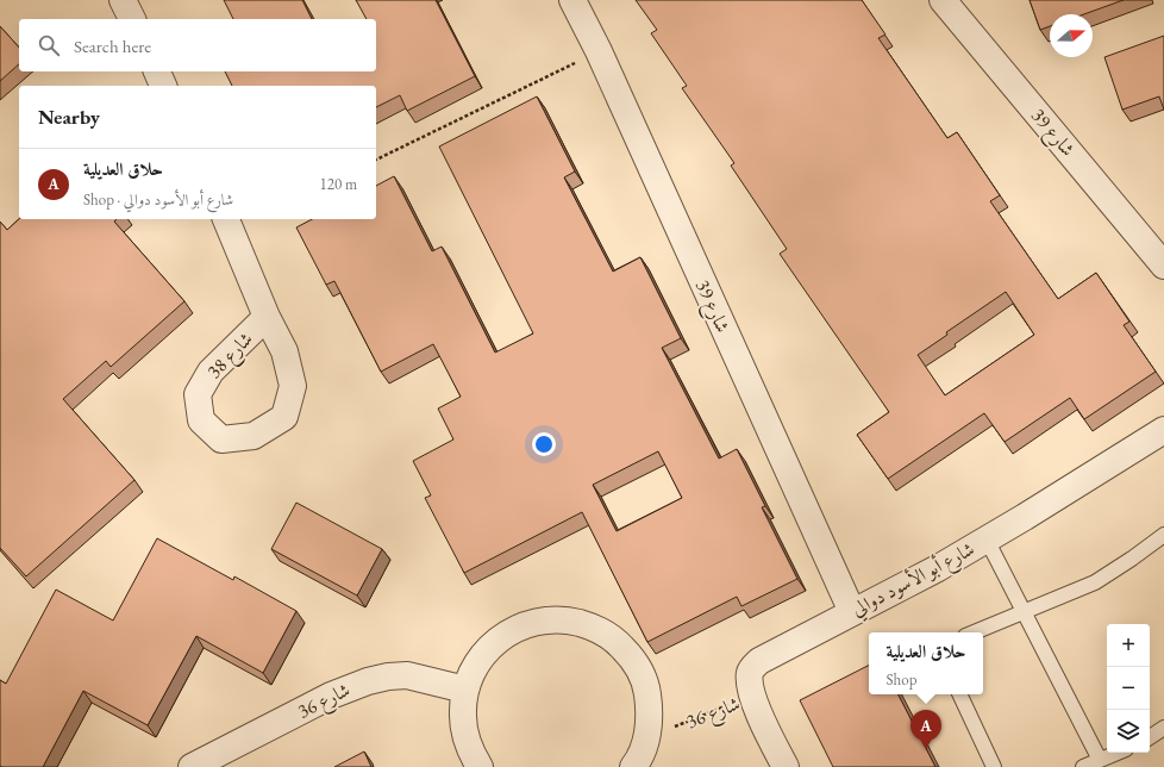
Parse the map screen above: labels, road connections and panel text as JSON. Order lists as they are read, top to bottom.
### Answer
{
  "streets": {
    "street": [
      "شارع 39",
      "شارع 38",
      "شارع أبو الأسود دوالي",
      "شارع 36"
    ]
  },
  "crossings": [
    ["شارع 39", "شارع أبو الأسود دوالي"],
    ["شارع أبو الأسود دوالي", "شارع 36"]
  ],
  "north": "right",
  "page": {
    "search": "Search here",
    "heading": "Nearby",
    "list": [
      {
        "mark": "A",
        "name": "حلاق العديلية",
        "note": "Shop · شارع أبو الأسود دوالي",
        "value": "120 m"
      }
    ],
    "map_buttons": ["+", "−"],
    "popup": ["حلاق العديلية", "Shop"],
    "pins": "A"
  }
}
